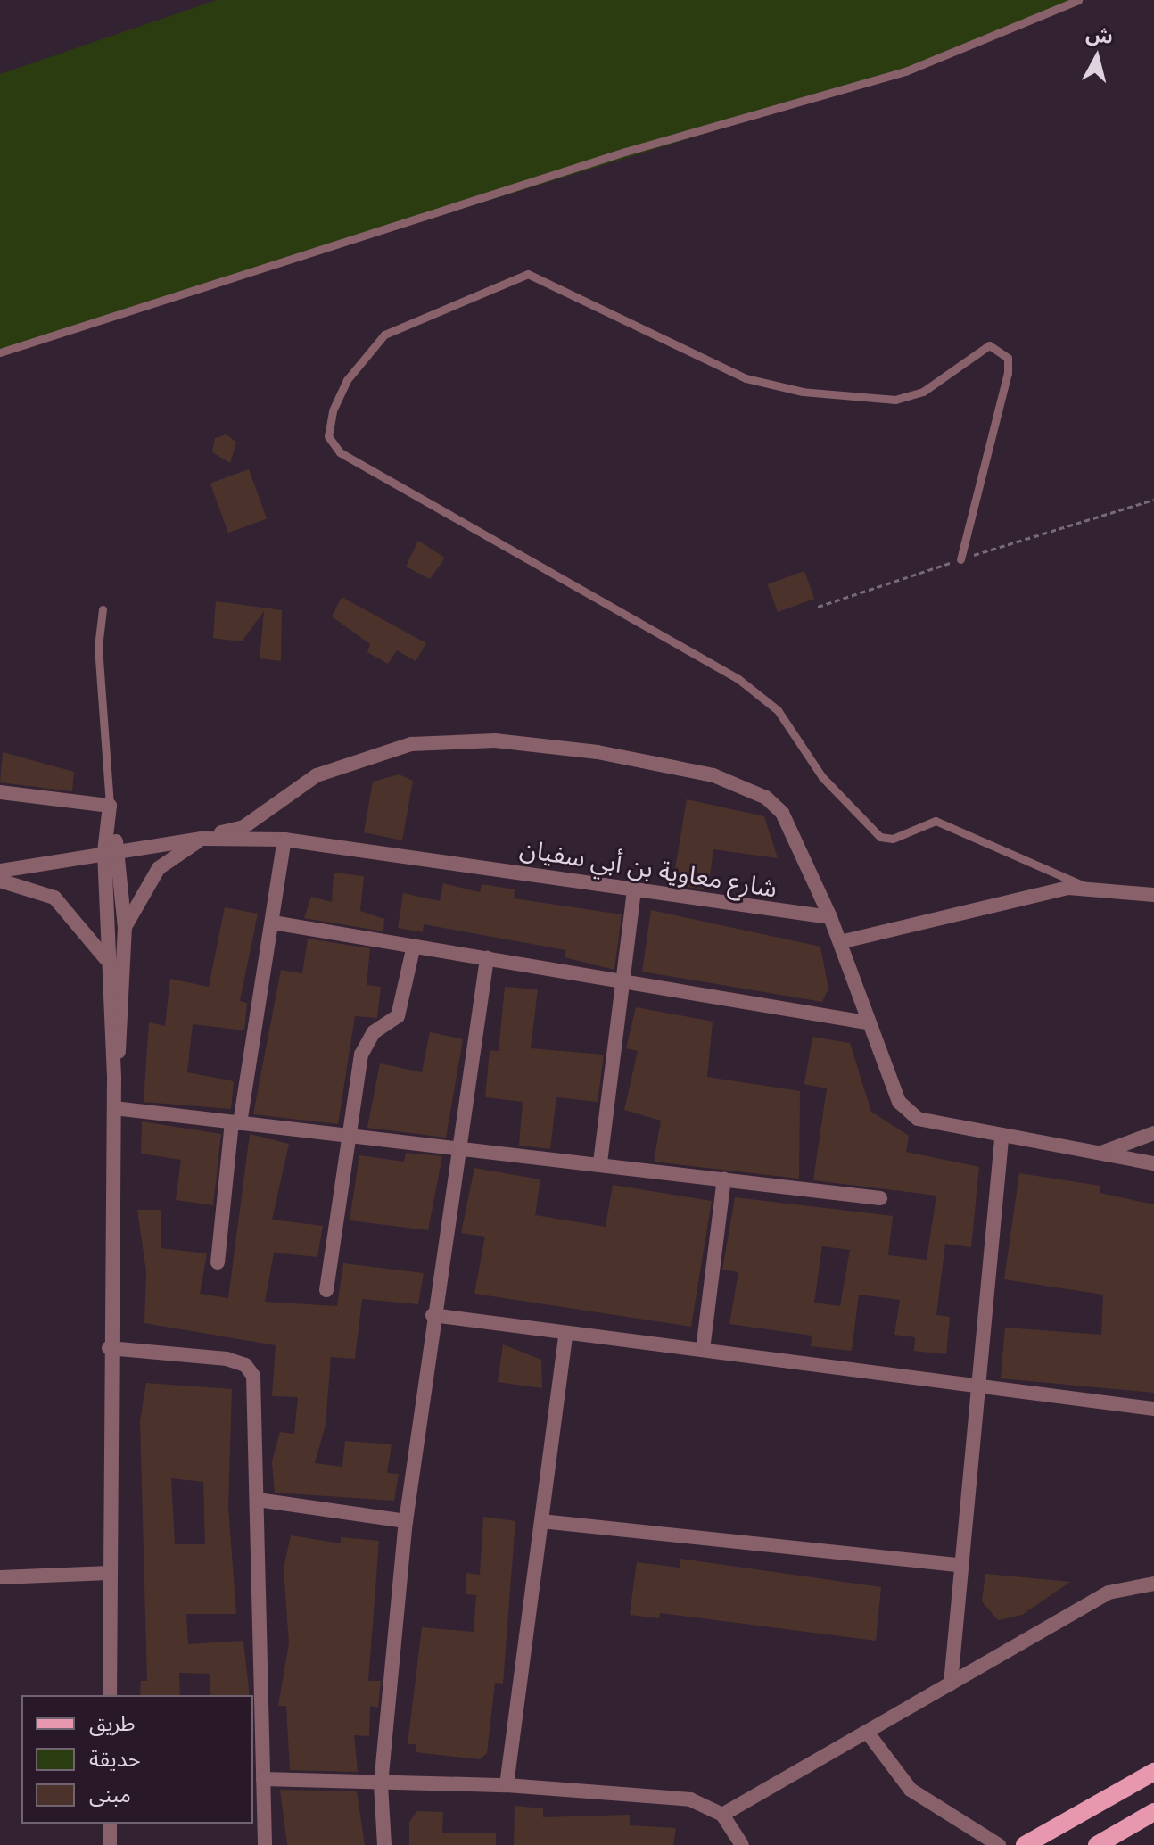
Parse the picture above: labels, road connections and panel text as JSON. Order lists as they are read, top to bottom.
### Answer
{
  "streets": {
    "street": ["شارع معاوية بن أبي سفيان"]
  },
  "legend": ["طريق", "حديقة", "مبنى"],
  "north": "top"
}
